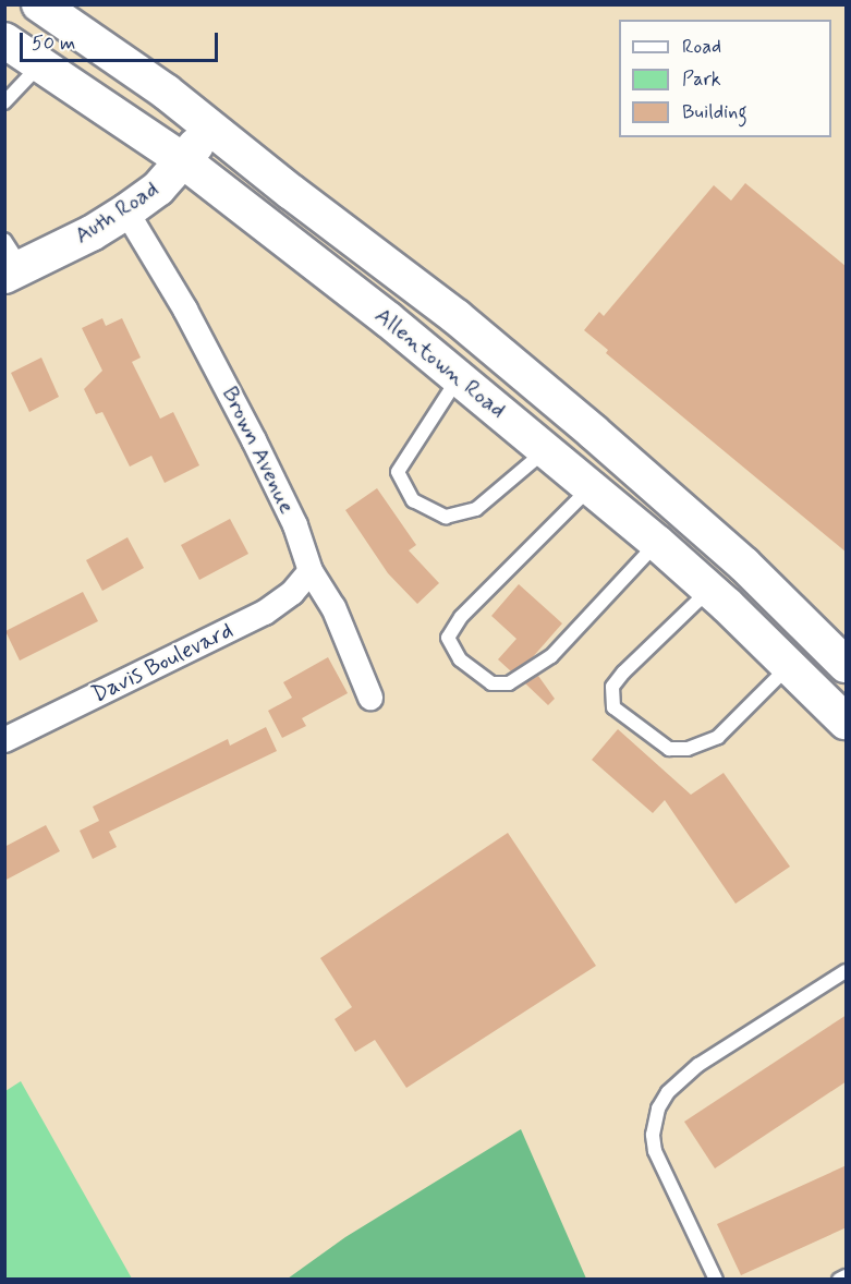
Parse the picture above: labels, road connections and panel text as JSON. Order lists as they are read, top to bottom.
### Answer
{
  "streets": {
    "main road": ["Auth Road", "Allentown Road"],
    "street": ["Brown Avenue", "Davis Boulevard"]
  },
  "crossings": [
    ["Auth Road", "Allentown Road"],
    ["Auth Road", "Brown Avenue"],
    ["Brown Avenue", "Davis Boulevard"]
  ],
  "legend": ["Road", "Park", "Building"],
  "scale_bar": "50 m"
}
